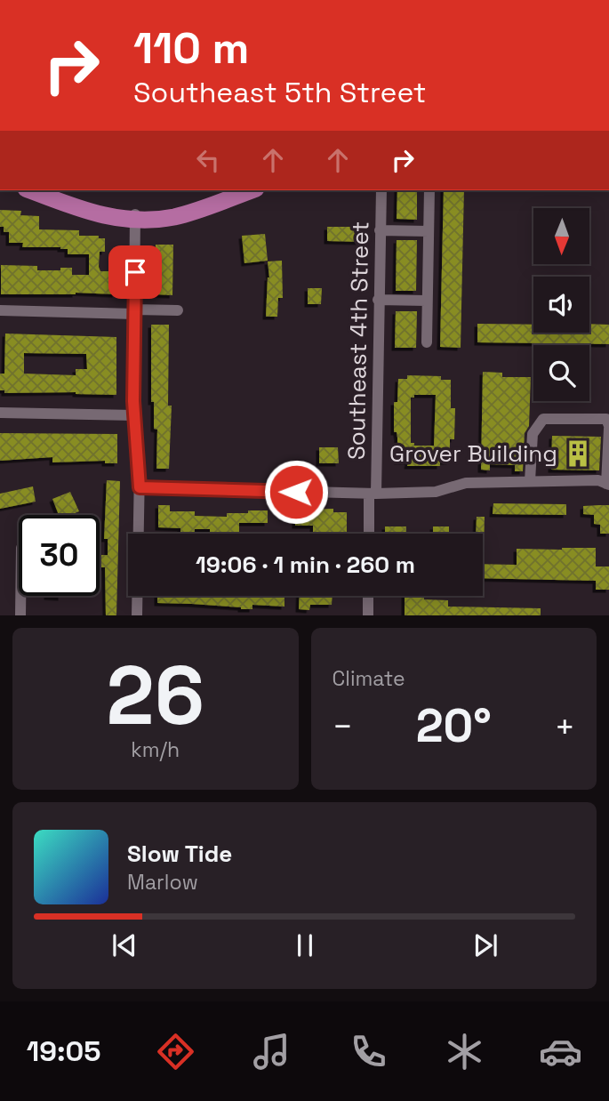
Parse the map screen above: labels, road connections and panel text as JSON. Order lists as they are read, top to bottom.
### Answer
{
  "streets": {
    "street": ["Southeast 4th Street"]
  },
  "places": {
    "building": ["Grover Building"]
  },
  "north": "bottom",
  "page": {
    "turn": ["110 m", "Southeast 5th Street"],
    "limit": "30",
    "trip": "19:06 · 1 min · 260 m",
    "tile": [
      ["26", "km/h"],
      "Climate"
    ],
    "heat": ["−", "20°", "+"],
    "song": ["Slow Tide", "Marlow"],
    "tabs": "19:05"
  }
}
